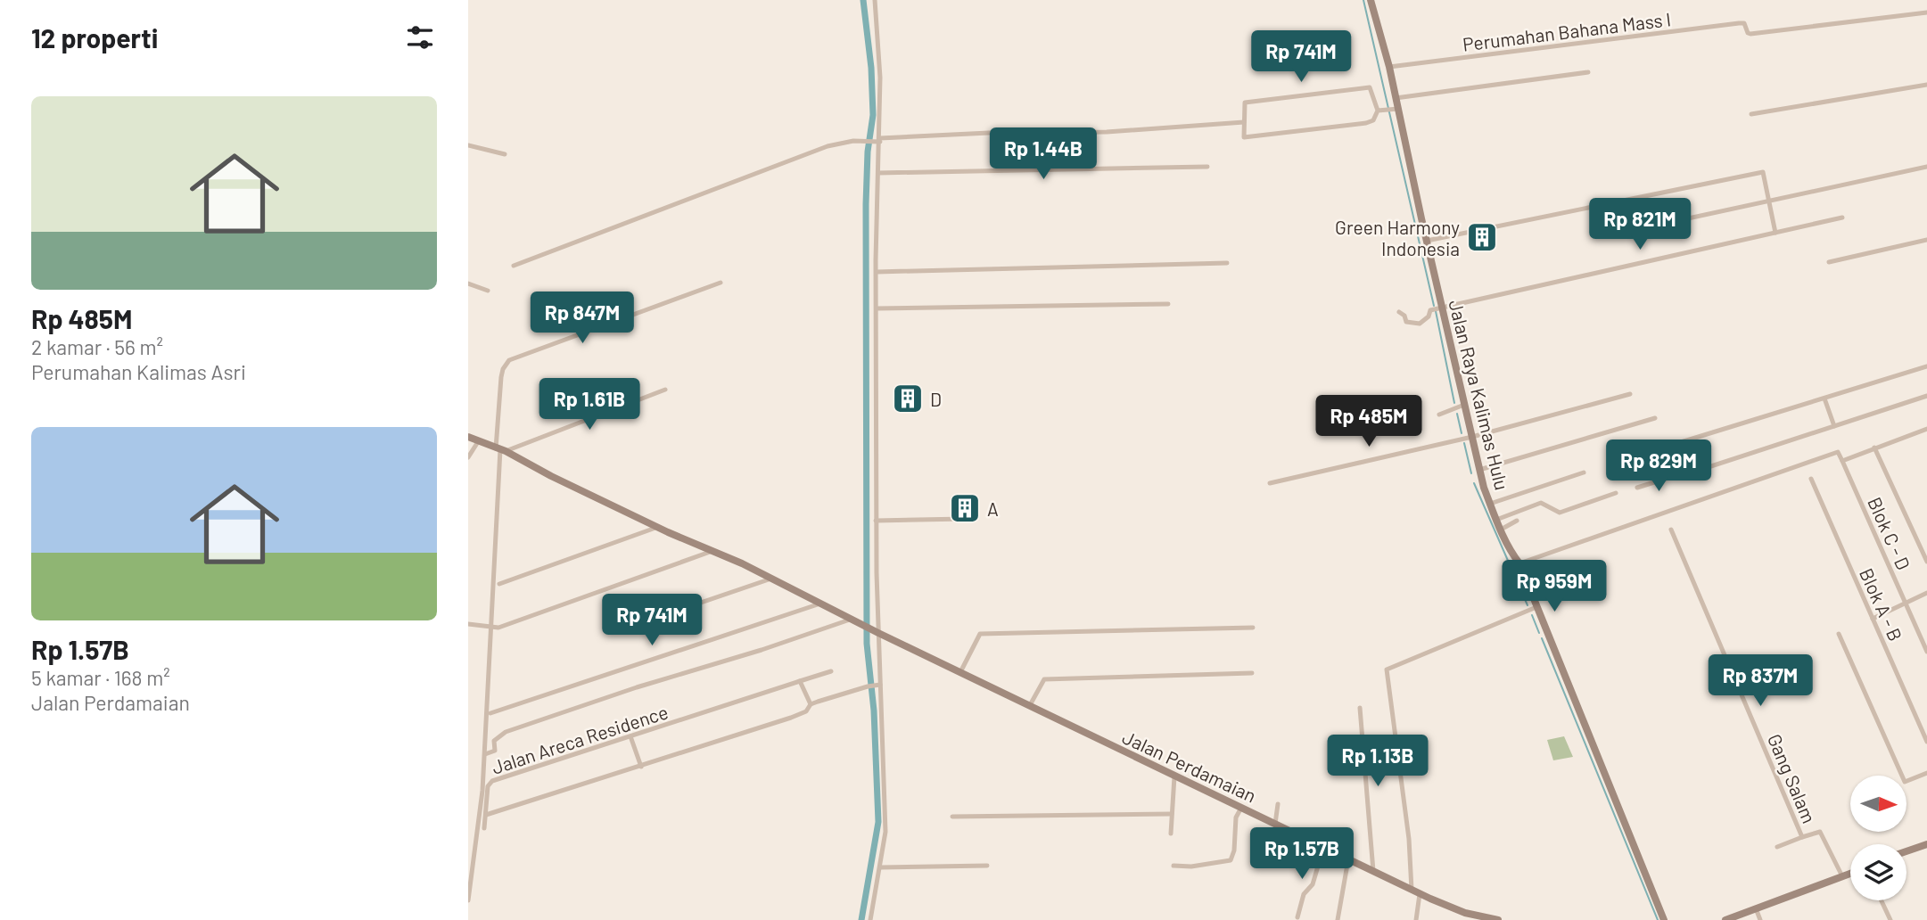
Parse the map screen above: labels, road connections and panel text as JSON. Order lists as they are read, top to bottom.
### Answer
{
  "streets": {
    "street": [
      "Perumahan Bahana Mass I",
      "Jalan Raya Kalimas Hulu",
      "Blok C - D",
      "Blok A - B",
      "Jalan Areca Residence",
      "Jalan Perdamaian",
      "Gang Salam"
    ]
  },
  "crossings": [
    ["Perumahan Bahana Mass I", "Jalan Raya Kalimas Hulu"]
  ],
  "places": {
    "building": ["Green Harmony Indonesia", "D", "A"]
  },
  "north": "right",
  "page": {
    "heading": "12 properti",
    "price": [
      "Rp 741M",
      "Rp 1.44B",
      "Rp 821M",
      "Rp 847M",
      "Rp 1.61B",
      "Rp 485M",
      "Rp 829M",
      "Rp 959M",
      "Rp 741M",
      "Rp 837M",
      "Rp 1.13B",
      "Rp 1.57B"
    ],
    "list": [
      {
        "name": "Rp 485M",
        "note": "2 kamar · 56 m² · Perumahan Kalimas Asri"
      },
      {
        "name": "Rp 1.57B",
        "note": "5 kamar · 168 m² · Jalan Perdamaian"
      }
    ]
  }
}
